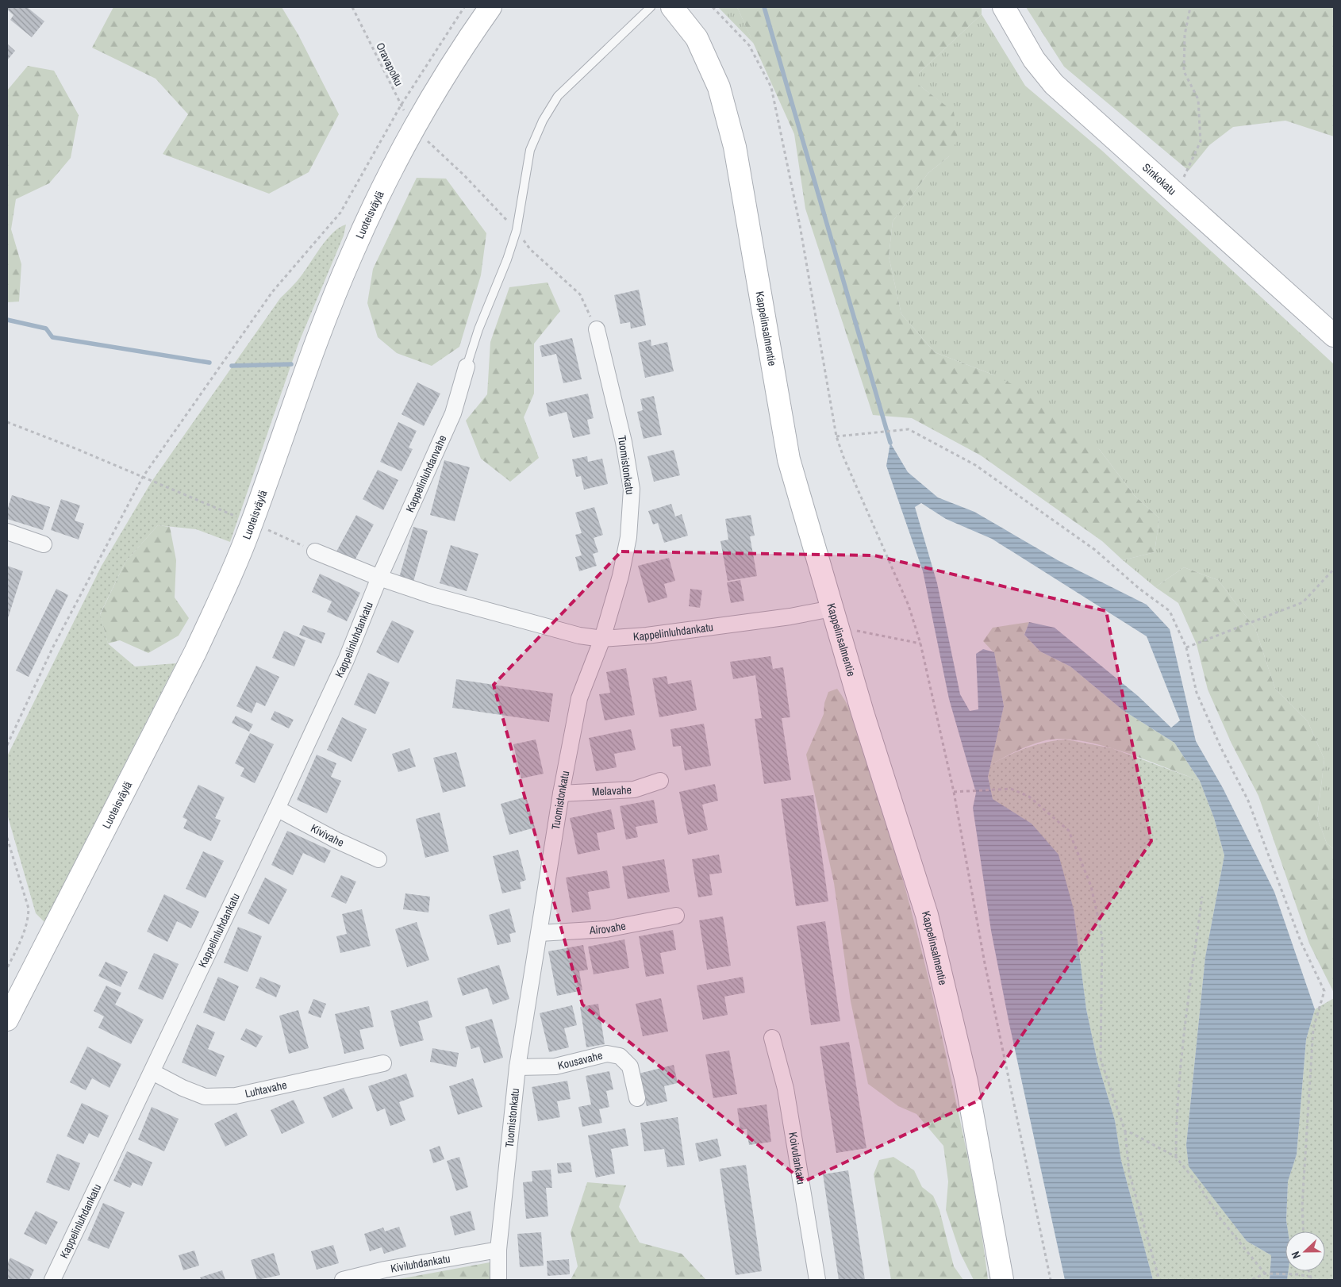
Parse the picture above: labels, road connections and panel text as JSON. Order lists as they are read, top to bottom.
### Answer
{
  "streets": {
    "main road": ["Sinkokatu", "Luoteisväylä", "Kappelinsalmentie"],
    "street": [
      "Tuomistonkatu",
      "Kappelinluhdanvahe",
      "Kappelinluhdankatu",
      "Melavahe",
      "Kivivahe",
      "Airovahe",
      "Kousavahe",
      "Luhtavahe",
      "Koivulankatu",
      "Kiviluhdankatu"
    ],
    "path": ["Oravapolku"]
  },
  "crossings": [
    ["Oravapolku", "Luoteisväylä"],
    ["Kappelinsalmentie", "Kappelinluhdankatu"],
    ["Tuomistonkatu", "Kappelinluhdankatu"],
    ["Tuomistonkatu", "Melavahe"],
    ["Tuomistonkatu", "Airovahe"],
    ["Tuomistonkatu", "Kousavahe"],
    ["Tuomistonkatu", "Kiviluhdankatu"],
    ["Kappelinluhdanvahe", "Kappelinluhdankatu"],
    ["Kappelinluhdankatu", "Kivivahe"],
    ["Kappelinluhdankatu", "Luhtavahe"]
  ],
  "north": "left"
}
